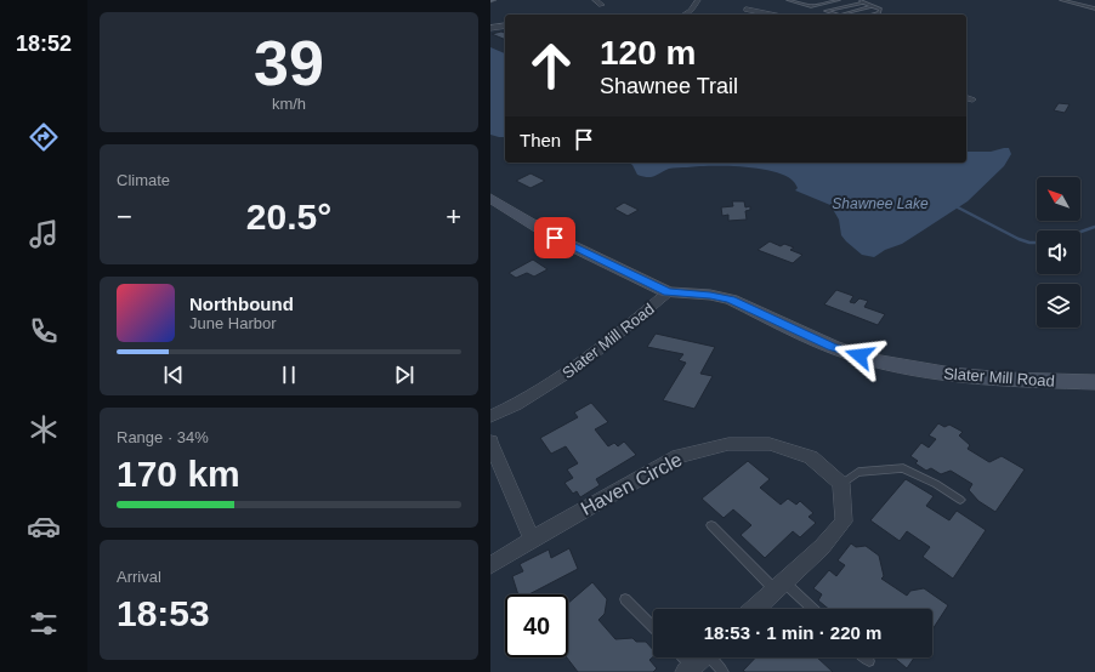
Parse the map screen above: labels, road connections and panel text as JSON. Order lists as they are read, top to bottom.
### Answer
{
  "streets": {
    "street": ["Slater Mill Road", "Haven Circle"]
  },
  "water": ["Shawnee Lake"],
  "north": "top left",
  "page": {
    "tabs": "18:52",
    "tile": [
      ["39", "km/h"],
      "Climate",
      ["Range · 34%", "170 km"],
      ["Arrival", "18:53"]
    ],
    "turn": ["120 m", "Shawnee Trail"],
    "then": "Then",
    "heat": ["−", "20.5°", "+"],
    "song": ["Northbound", "June Harbor"],
    "limit": "40",
    "trip": "18:53 · 1 min · 220 m"
  }
}
